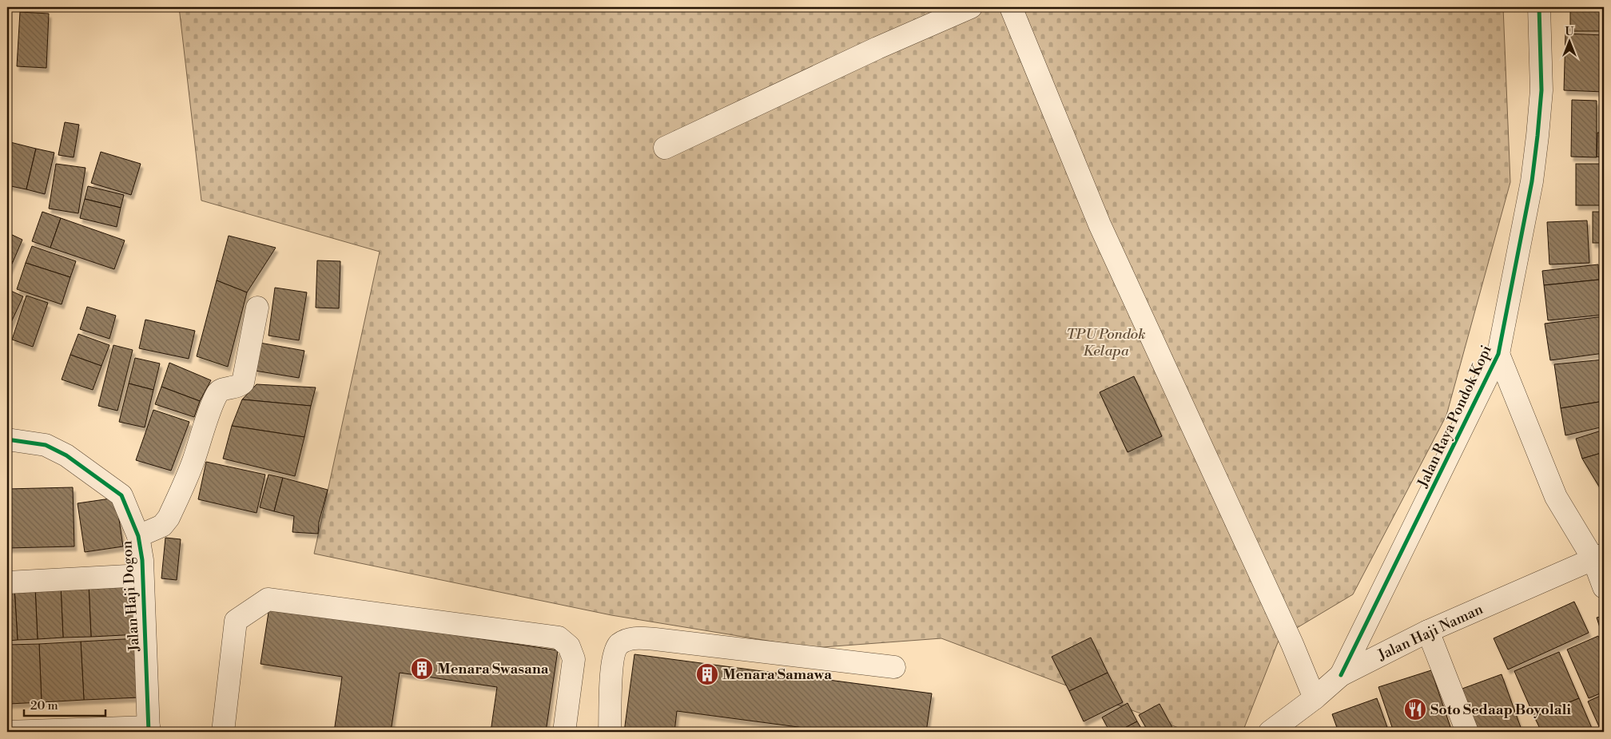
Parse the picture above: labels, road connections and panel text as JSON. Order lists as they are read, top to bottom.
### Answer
{
  "streets": {
    "street": ["Jalan Raya Pondok Kopi", "Jalan Haji Dogon", "Jalan Haji Naman"]
  },
  "crossings": [
    ["Jalan Raya Pondok Kopi", "Jalan Haji Naman"]
  ],
  "parks": ["TPU Pondok Kelapa"],
  "places": {
    "building": ["Menara Swasana", "Menara Samawa"],
    "restaurant": ["Soto Sedaap Boyolali"]
  },
  "scale_bar": "20 m",
  "north": "top"
}
